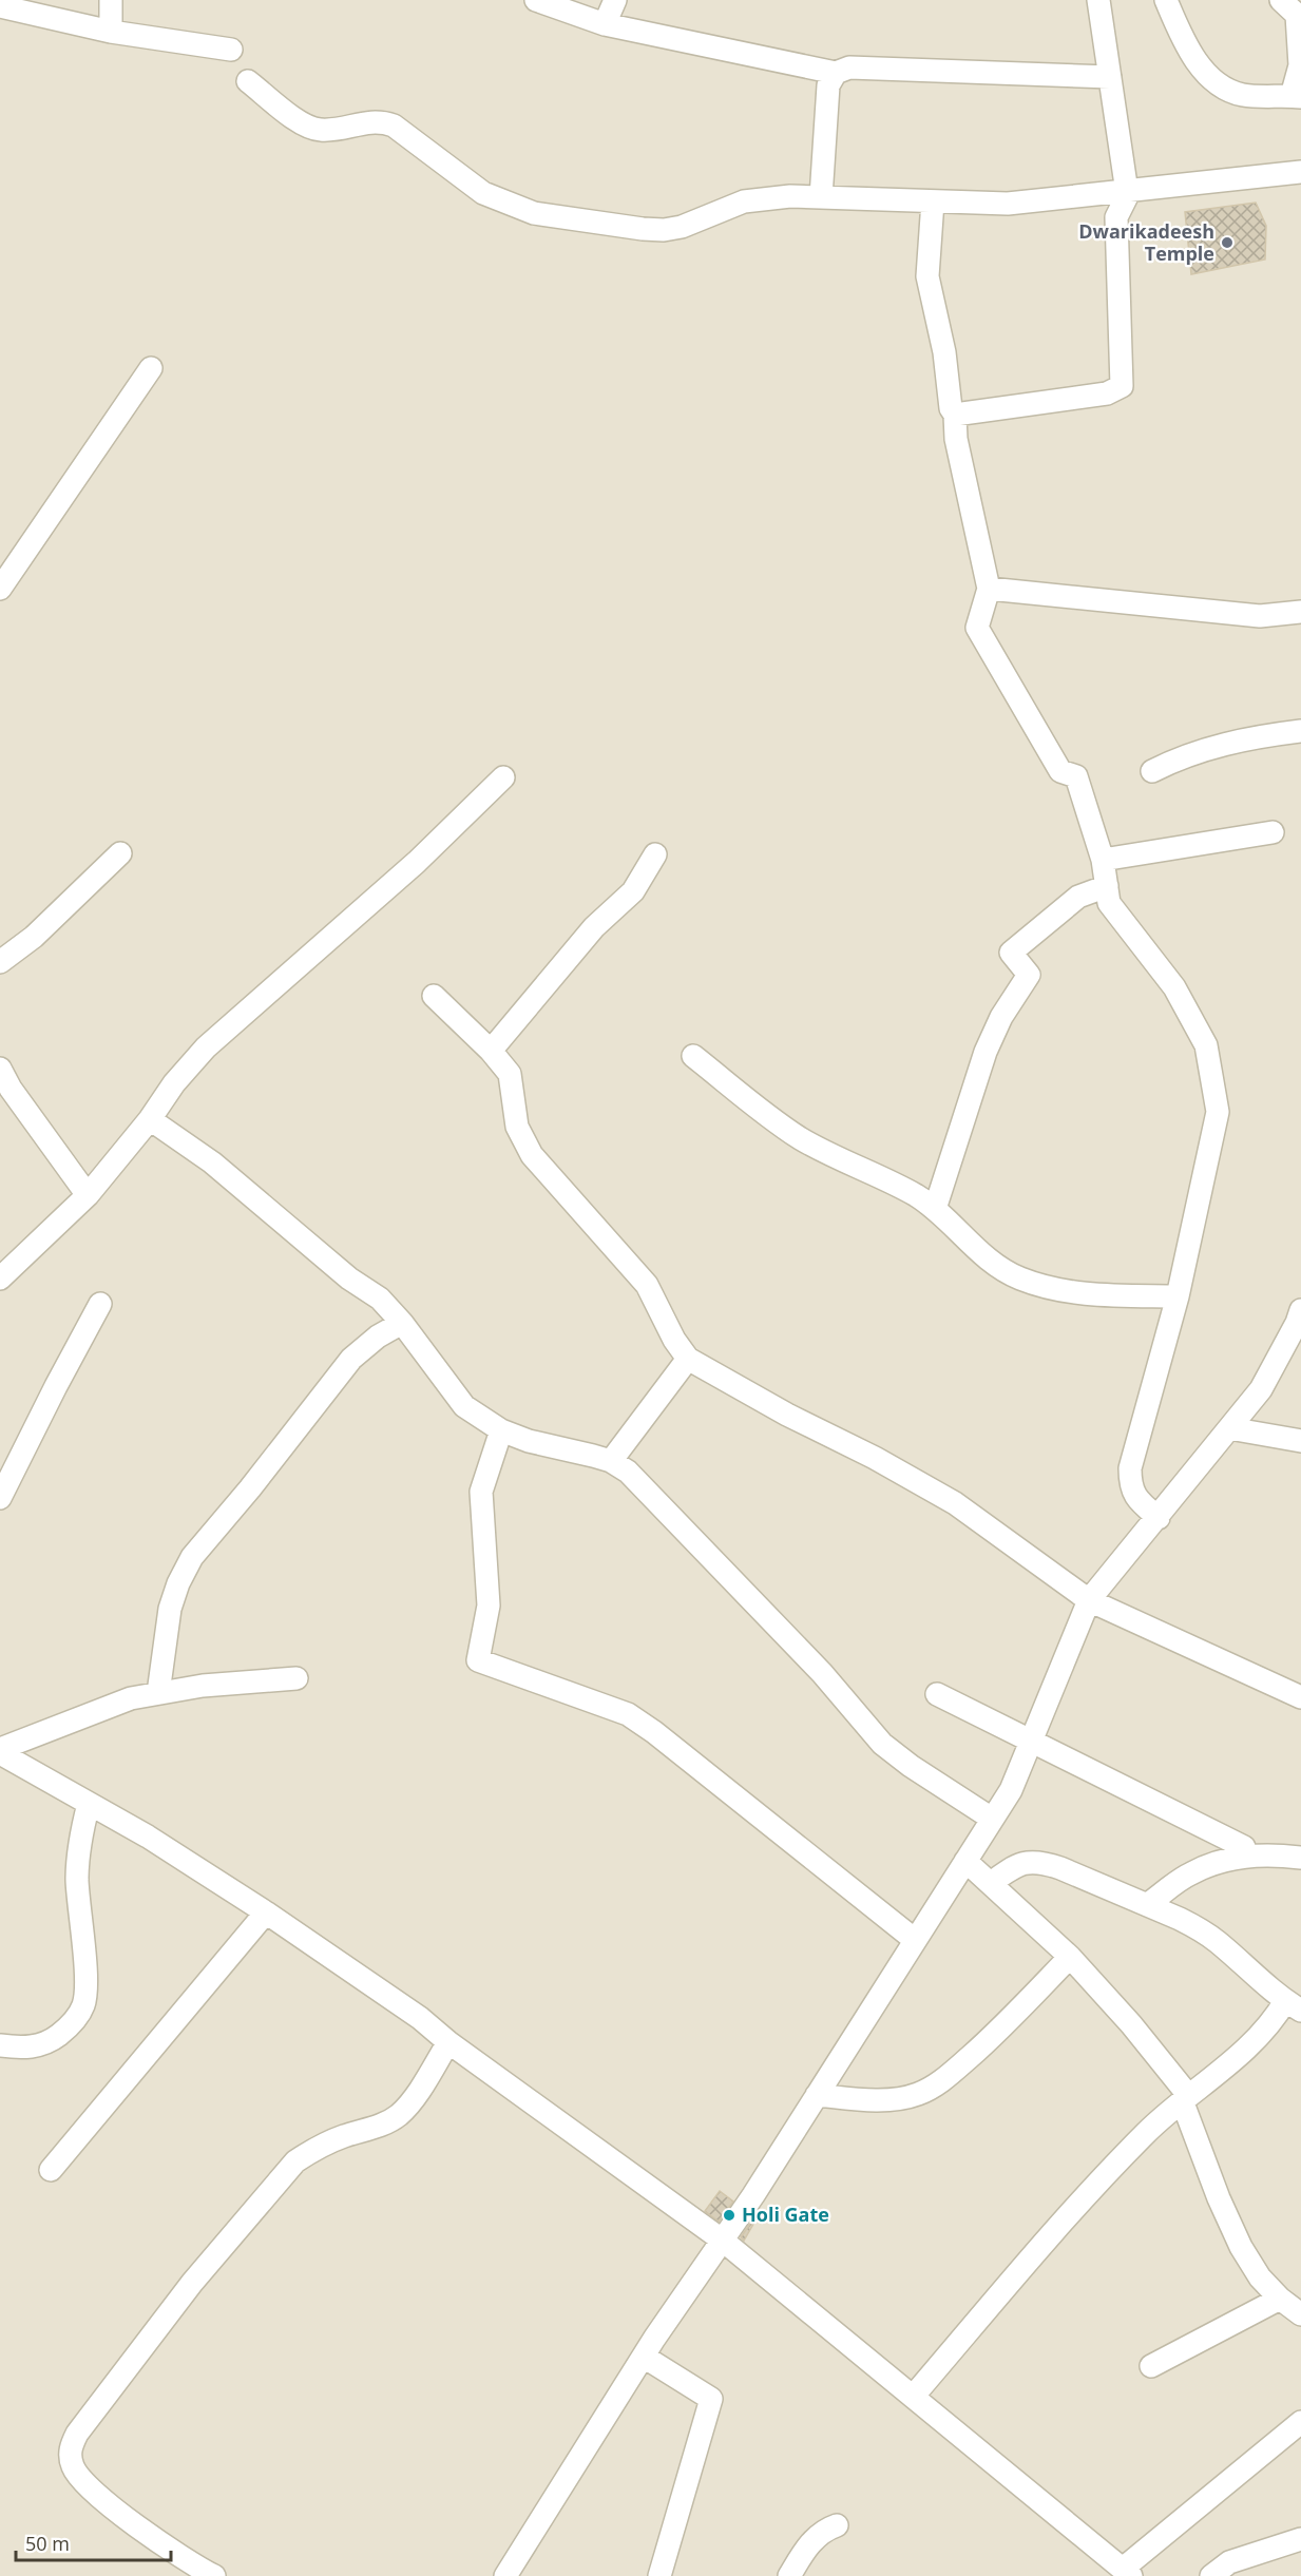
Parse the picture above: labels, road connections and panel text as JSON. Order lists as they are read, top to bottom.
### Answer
{
  "places": ["Dwarikadeesh Temple", "Holi Gate"],
  "scale_bar": "50 m"
}
